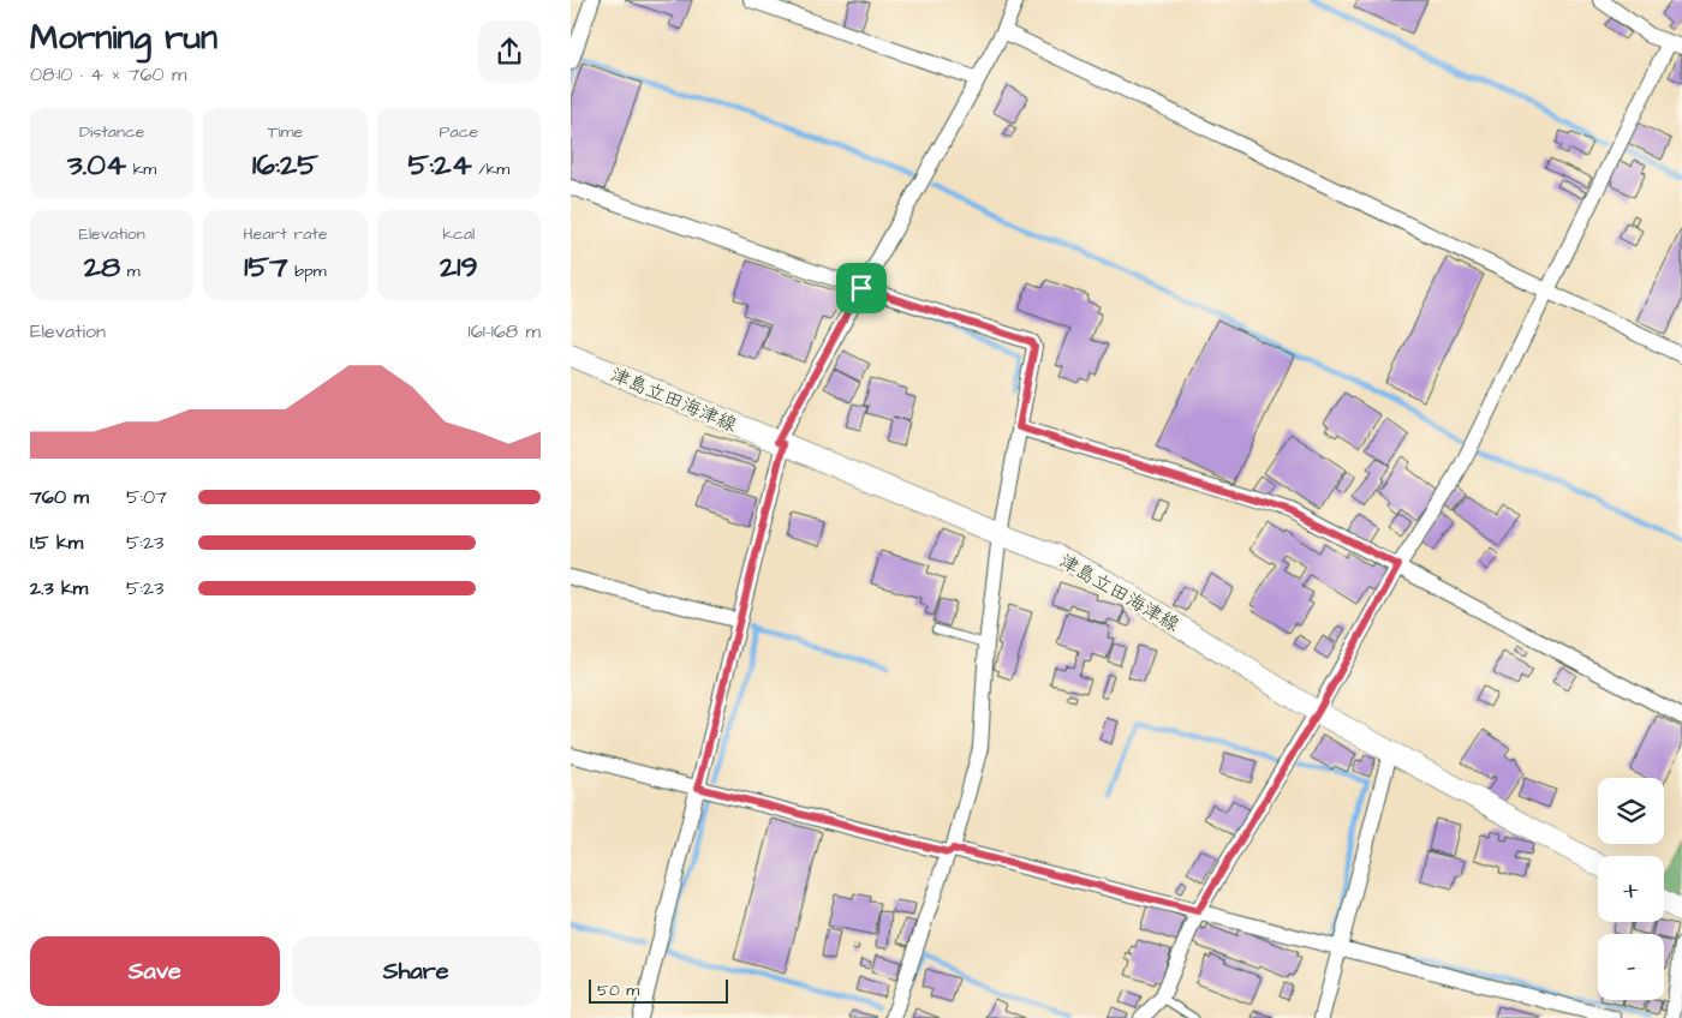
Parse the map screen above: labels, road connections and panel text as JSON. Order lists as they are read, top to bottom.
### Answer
{
  "streets": {
    "main road": ["津島立田海津線"]
  },
  "scale_bar": "50 m",
  "page": {
    "heading": ["Morning run", "08:10 · 4 × 760 m"],
    "stats": [
      ["Distance", "3.04 km"],
      ["Time", "16:25"],
      ["Pace", "5:24 /km"],
      ["Elevation", "28 m"],
      ["Heart rate", "157 bpm"],
      ["kcal", "219"]
    ],
    "chart": ["Elevation", "161–168 m"],
    "list": [
      {
        "name": "760 m",
        "note": "5:07"
      },
      {
        "name": "1.5 km",
        "note": "5:23"
      },
      {
        "name": "2.3 km",
        "note": "5:23"
      }
    ],
    "map_buttons": ["+", "−"],
    "buttons": ["Save", "Share"],
    "scale": "50 m"
  }
}
